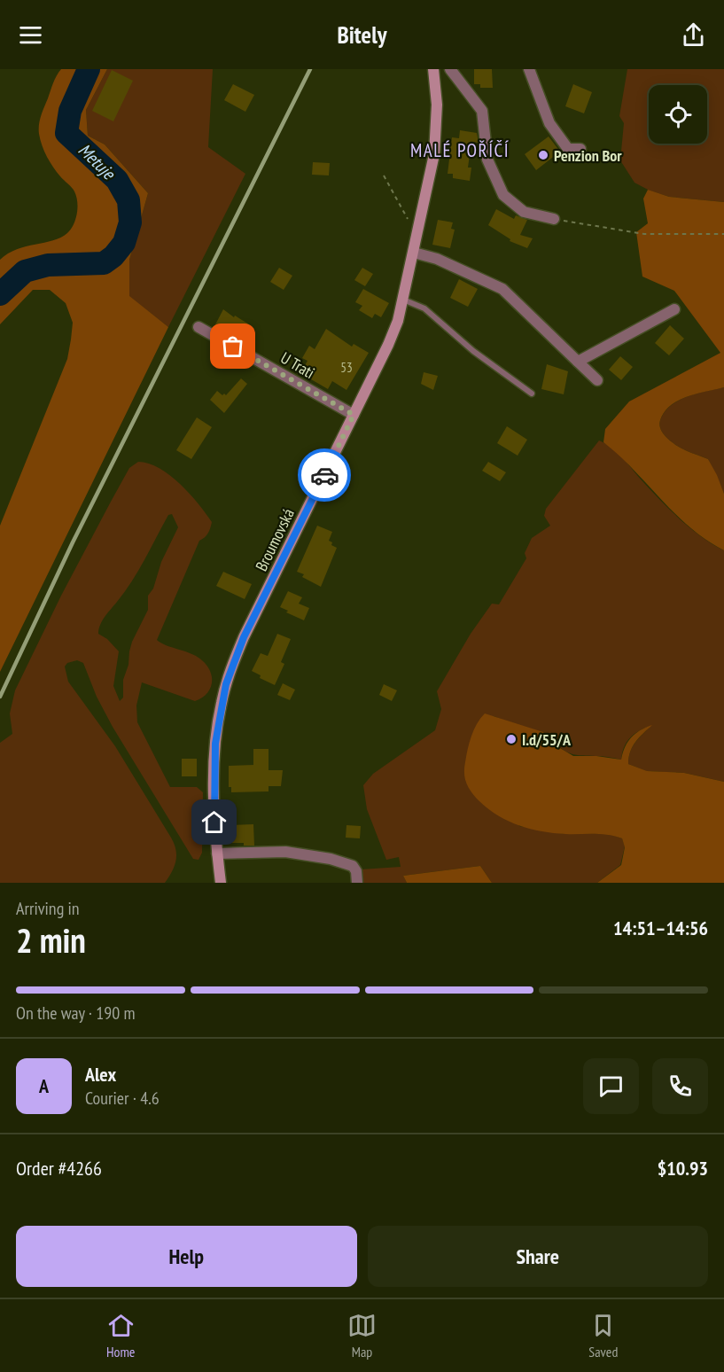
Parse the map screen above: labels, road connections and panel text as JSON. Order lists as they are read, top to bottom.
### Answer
{
  "streets": {
    "main road": ["Broumovská"],
    "street": ["U Trati"]
  },
  "crossings": [
    ["U Trati", "Broumovská"]
  ],
  "districts": ["MALÉ POŘÍČÍ"],
  "water": ["Metuje"],
  "places": ["Penzion Bor", "I.d/55/A"],
  "house_numbers": ["53"],
  "page": {
    "header": "Bitely",
    "heading": ["2 min", "Arriving in", "14:51–14:56"],
    "panel": [
      "Alex",
      "Courier · 4.6",
      "Order #4266",
      "$10.93"
    ],
    "bar": "On the way · 190 m",
    "round": "A",
    "buttons": ["Help", "Share"],
    "tabs": ["Home", "Map", "Saved"]
  }
}
